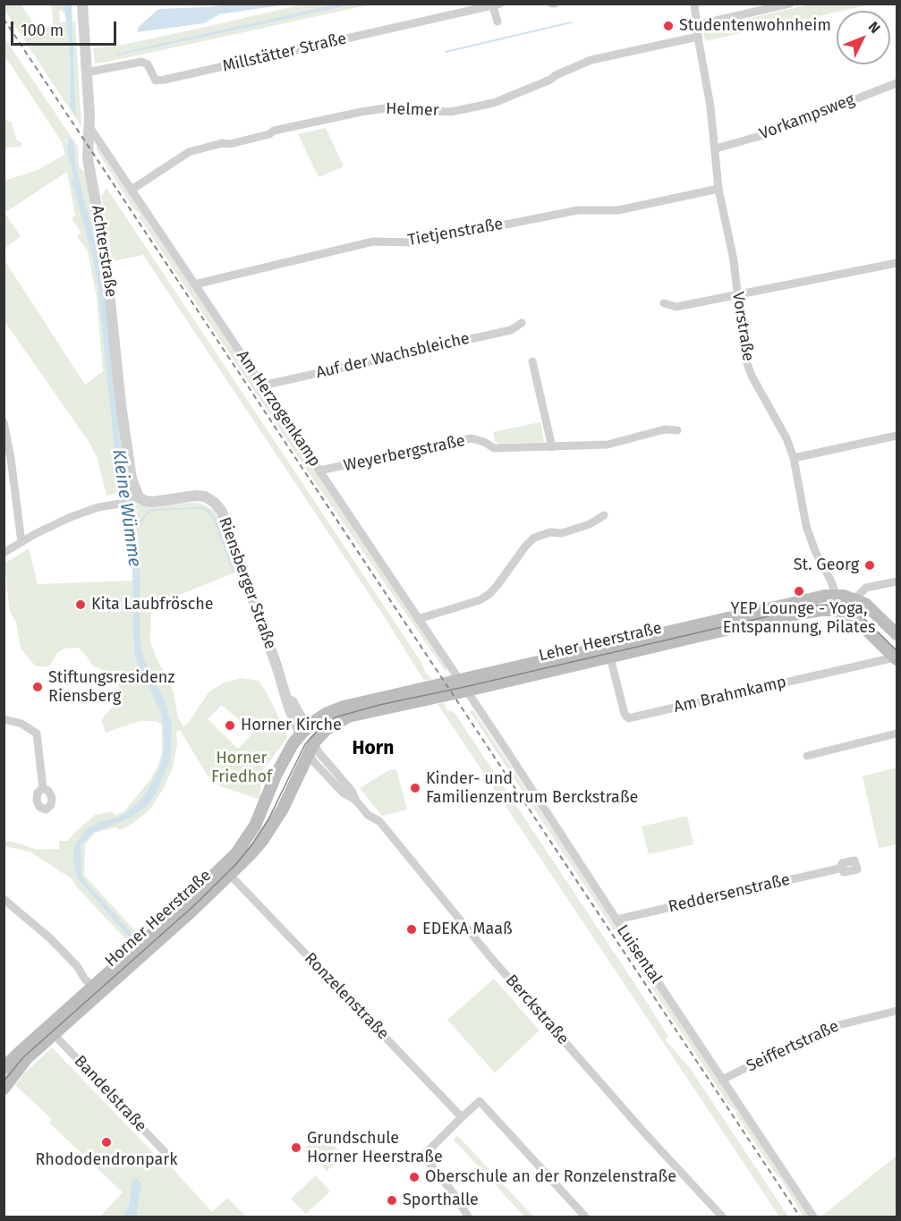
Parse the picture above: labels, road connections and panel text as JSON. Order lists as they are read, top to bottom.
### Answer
{
  "streets": {
    "main road": ["Leher Heerstraße", "Horner Heerstraße"],
    "street": [
      "Millstätter Straße",
      "Helmer",
      "Vorkampsweg",
      "Tietjenstraße",
      "Achterstraße",
      "Vorstraße",
      "Auf der Wachsbleiche",
      "Am Herzogenkamp",
      "Weyerbergstraße",
      "Riensberger Straße",
      "Am Brahmkamp",
      "Reddersenstraße",
      "Luisental",
      "Ronzelenstraße",
      "Berckstraße",
      "Seiffertstraße",
      "Bandelstraße"
    ]
  },
  "crossings": [
    ["Millstätter Straße", "Achterstraße"],
    ["Helmer", "Vorstraße"],
    ["Helmer", "Am Herzogenkamp"],
    ["Vorkampsweg", "Vorstraße"],
    ["Tietjenstraße", "Vorstraße"],
    ["Tietjenstraße", "Am Herzogenkamp"],
    ["Achterstraße", "Am Herzogenkamp"],
    ["Achterstraße", "Riensberger Straße"],
    ["Vorstraße", "Leher Heerstraße"],
    ["Auf der Wachsbleiche", "Am Herzogenkamp"],
    ["Am Herzogenkamp", "Weyerbergstraße"],
    ["Am Herzogenkamp", "Leher Heerstraße"],
    ["Am Herzogenkamp", "Luisental"],
    ["Riensberger Straße", "Leher Heerstraße"],
    ["Riensberger Straße", "Horner Heerstraße"],
    ["Leher Heerstraße", "Am Brahmkamp"],
    ["Leher Heerstraße", "Horner Heerstraße"],
    ["Leher Heerstraße", "Luisental"],
    ["Leher Heerstraße", "Berckstraße"],
    ["Reddersenstraße", "Luisental"],
    ["Horner Heerstraße", "Ronzelenstraße"],
    ["Horner Heerstraße", "Berckstraße"],
    ["Horner Heerstraße", "Bandelstraße"],
    ["Luisental", "Seiffertstraße"]
  ],
  "districts": ["Horn"],
  "water": ["Kleine Wümme"],
  "parks": ["Horner Friedhof"],
  "places": [
    "Studentenwohnheim",
    "St. Georg",
    "YEP Lounge - Yoga, Entspannung, Pilates",
    "Kita Laubfrösche",
    "Stiftungsresidenz Riensberg",
    "Horner Kirche",
    "Kinder- und Familienzentrum Berckstraße",
    "EDEKA Maaß",
    "Rhododendronpark",
    "Grundschule Horner Heerstraße",
    "Oberschule an der Ronzelenstraße",
    "Sporthalle"
  ],
  "scale_bar": "100 m",
  "north": "top right"
}
